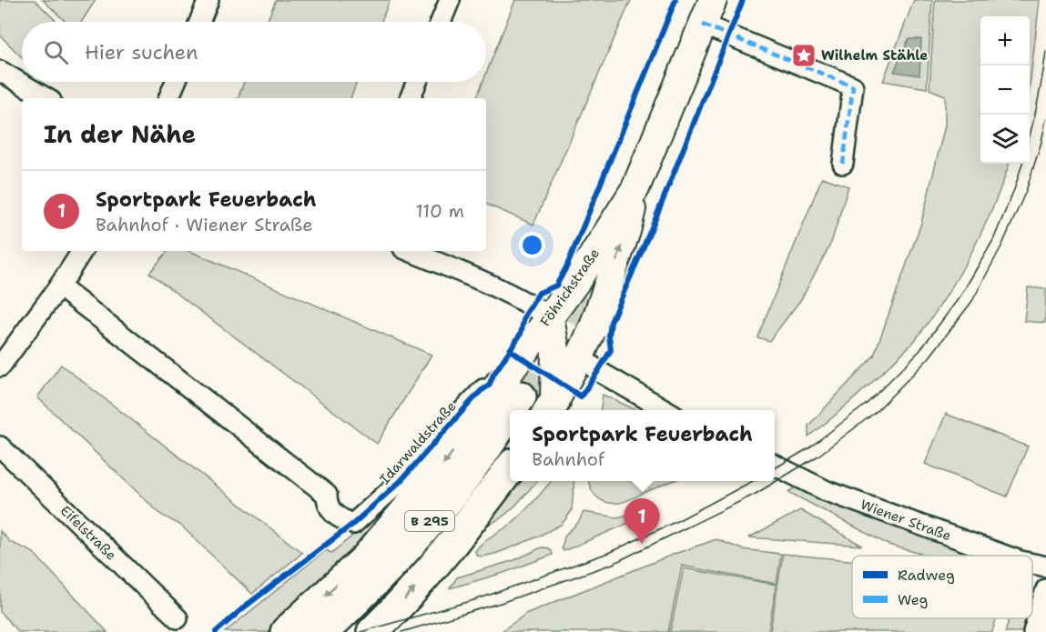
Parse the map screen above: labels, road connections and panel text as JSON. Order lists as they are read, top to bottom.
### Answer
{
  "streets": {
    "main road": ["Föhrichstraße", "B 295"],
    "street": ["Idarwaldstraße", "Wiener Straße", "Eifelstraße"]
  },
  "crossings": [
    ["Föhrichstraße", "Idarwaldstraße"]
  ],
  "places": {
    "place": ["Wilhelm Stähle"]
  },
  "legend": ["Radweg", "Weg"],
  "page": {
    "map_buttons": ["+", "−"],
    "search": "Hier suchen",
    "heading": "In der Nähe",
    "list": [
      {
        "mark": "1",
        "name": "Sportpark Feuerbach",
        "note": "Bahnhof · Wiener Straße",
        "value": "110 m"
      }
    ],
    "popup": ["Sportpark Feuerbach", "Bahnhof"],
    "pins": "1"
  }
}
